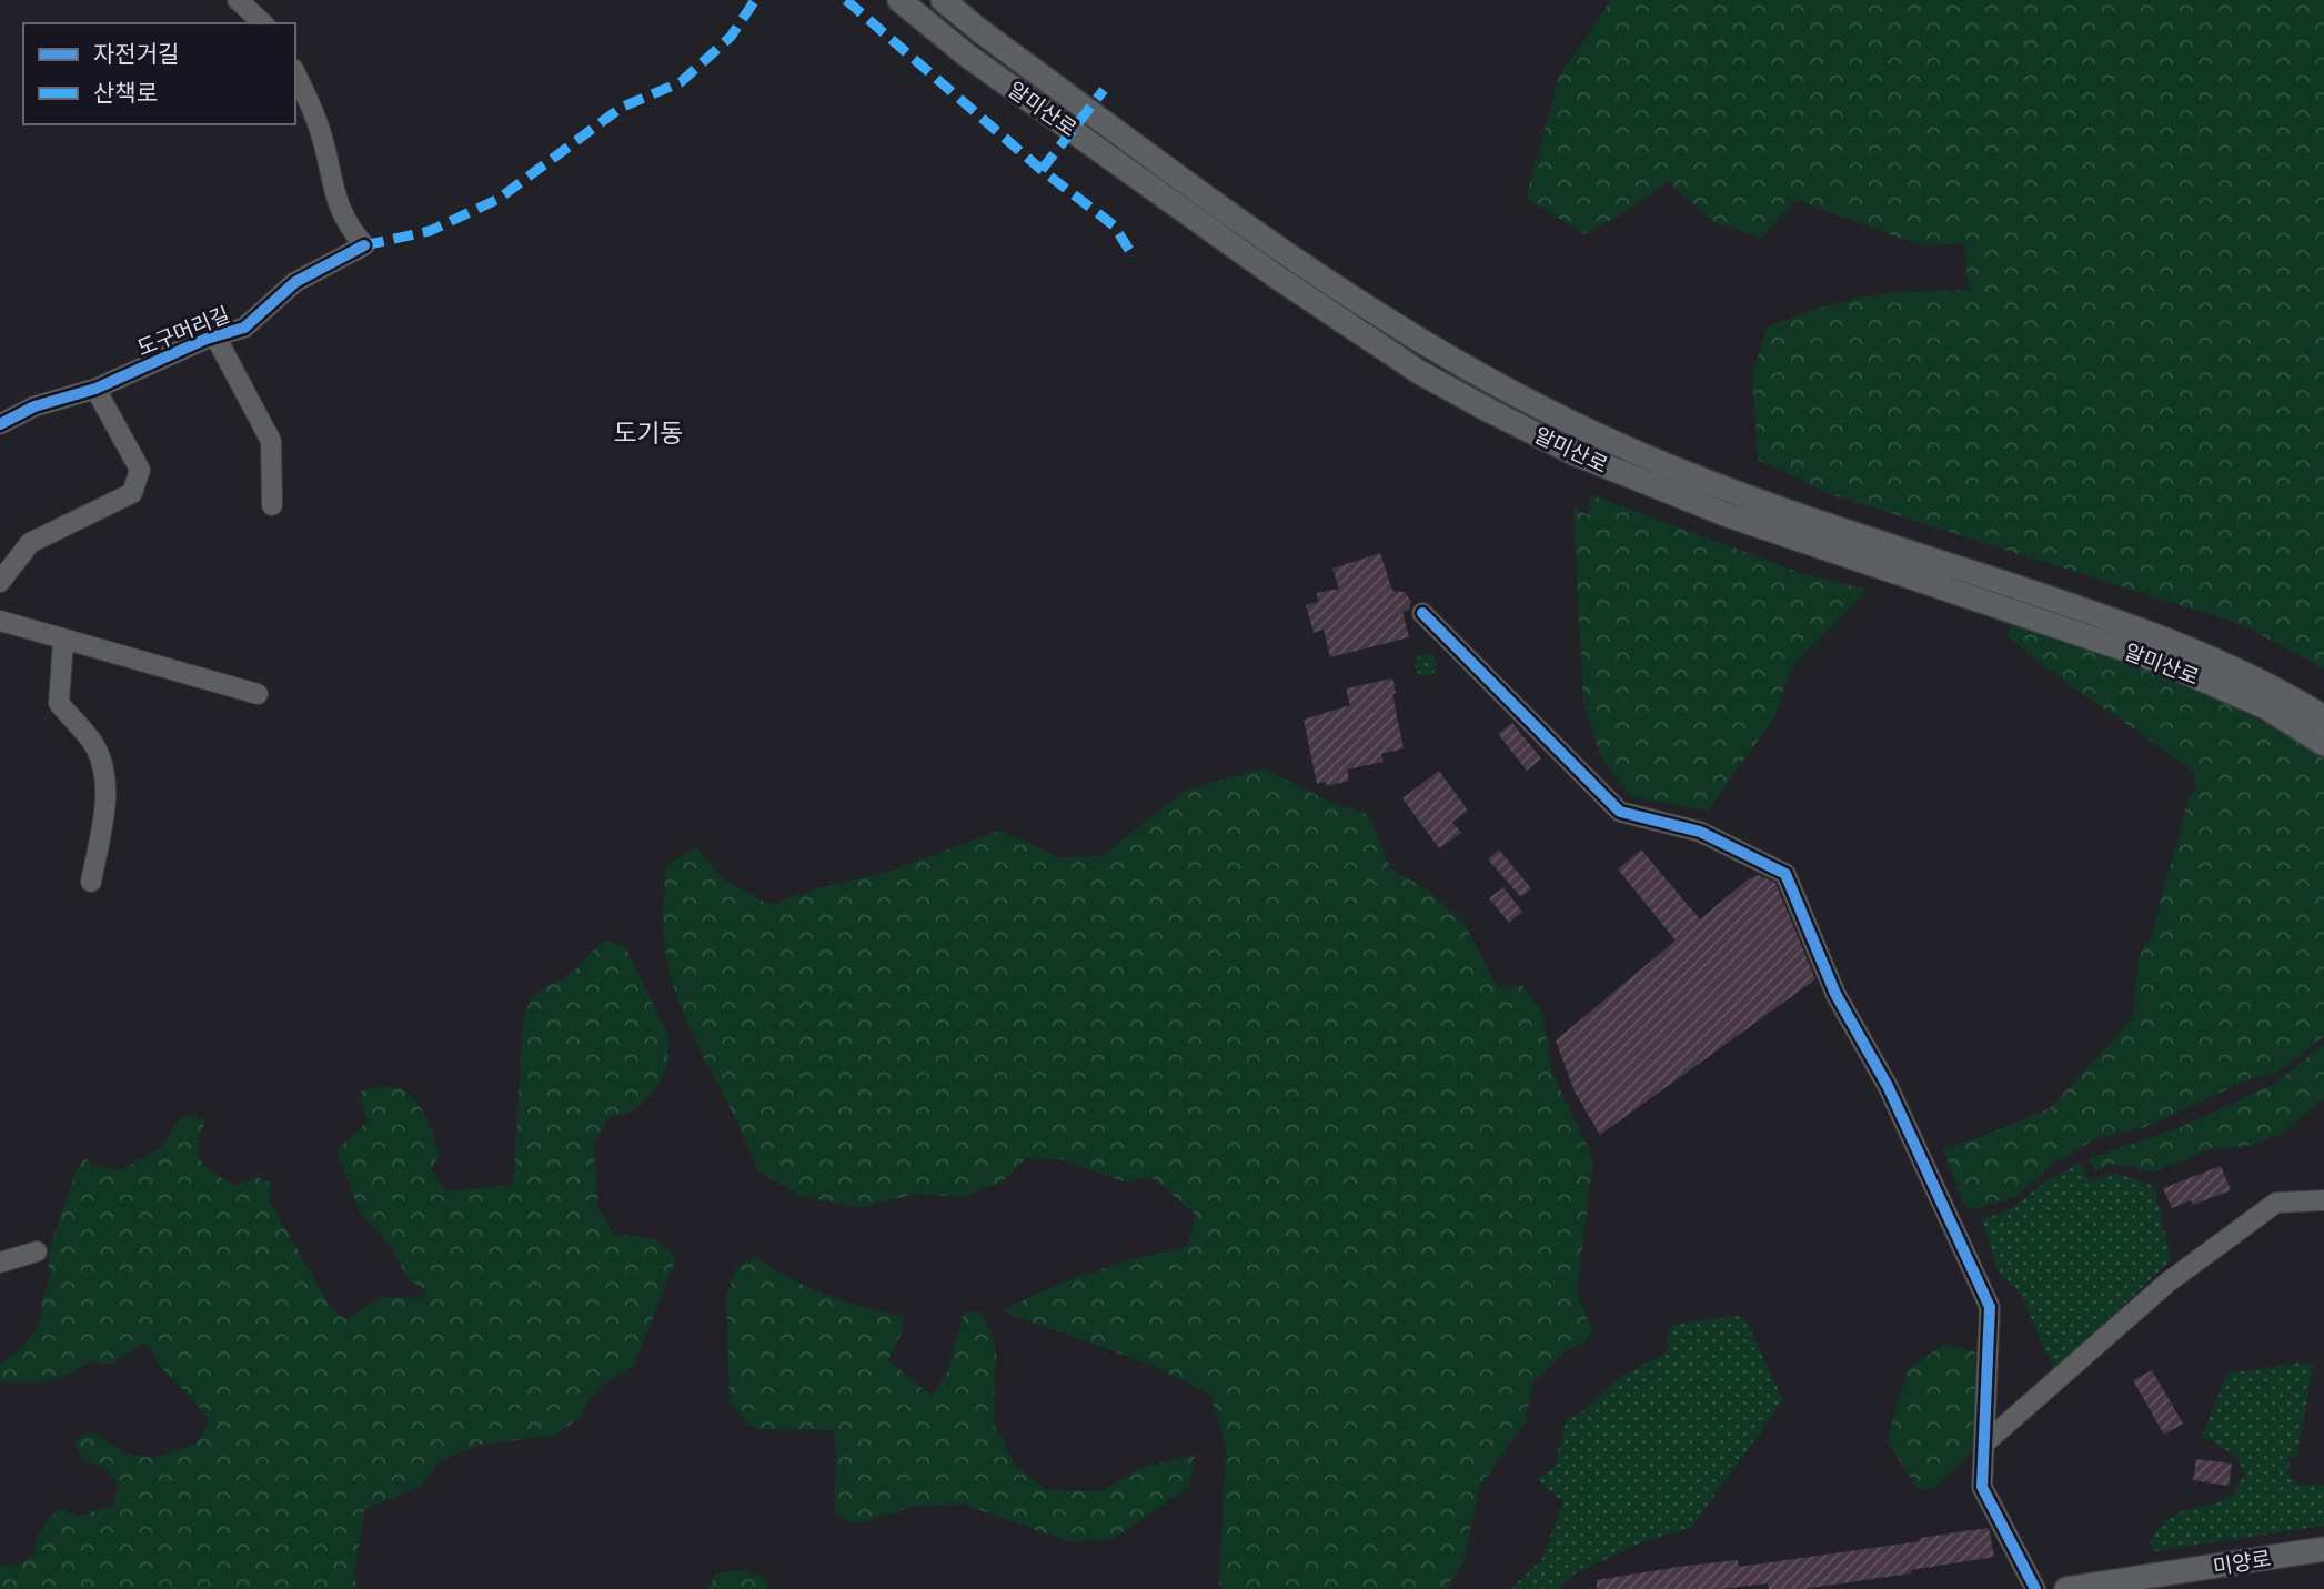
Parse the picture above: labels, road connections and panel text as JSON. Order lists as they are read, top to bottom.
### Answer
{
  "streets": {
    "main road": ["알미산로", "미양로"],
    "street": ["도구머리길"]
  },
  "districts": ["도기동"],
  "legend": ["자전거길", "산책로"]
}
